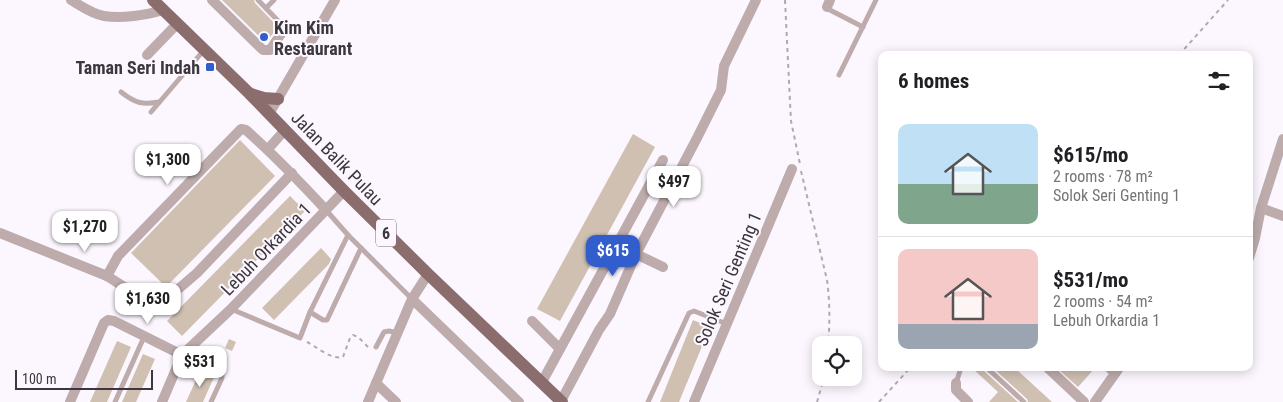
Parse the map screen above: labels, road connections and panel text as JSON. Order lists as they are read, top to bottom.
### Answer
{
  "streets": {
    "main road": ["Jalan Balik Pulau", "6"],
    "street": ["Lebuh Orkardia 1", "Solok Seri Genting 1"]
  },
  "crossings": [
    ["Jalan Balik Pulau", "Lebuh Orkardia 1"]
  ],
  "places": {
    "other": ["Kim Kim Restaurant"],
    "transit": ["Taman Seri Indah"]
  },
  "scale_bar": "100 m",
  "page": {
    "heading": "6 homes",
    "list": [
      {
        "name": "$615/mo",
        "note": "2 rooms · 78 m² · Solok Seri Genting 1"
      },
      {
        "name": "$531/mo",
        "note": "2 rooms · 54 m² · Lebuh Orkardia 1"
      }
    ],
    "price": [
      "$1,300",
      "$497",
      "$1,270",
      "$615",
      "$1,630",
      "$531"
    ],
    "scale": "100 m"
  }
}
